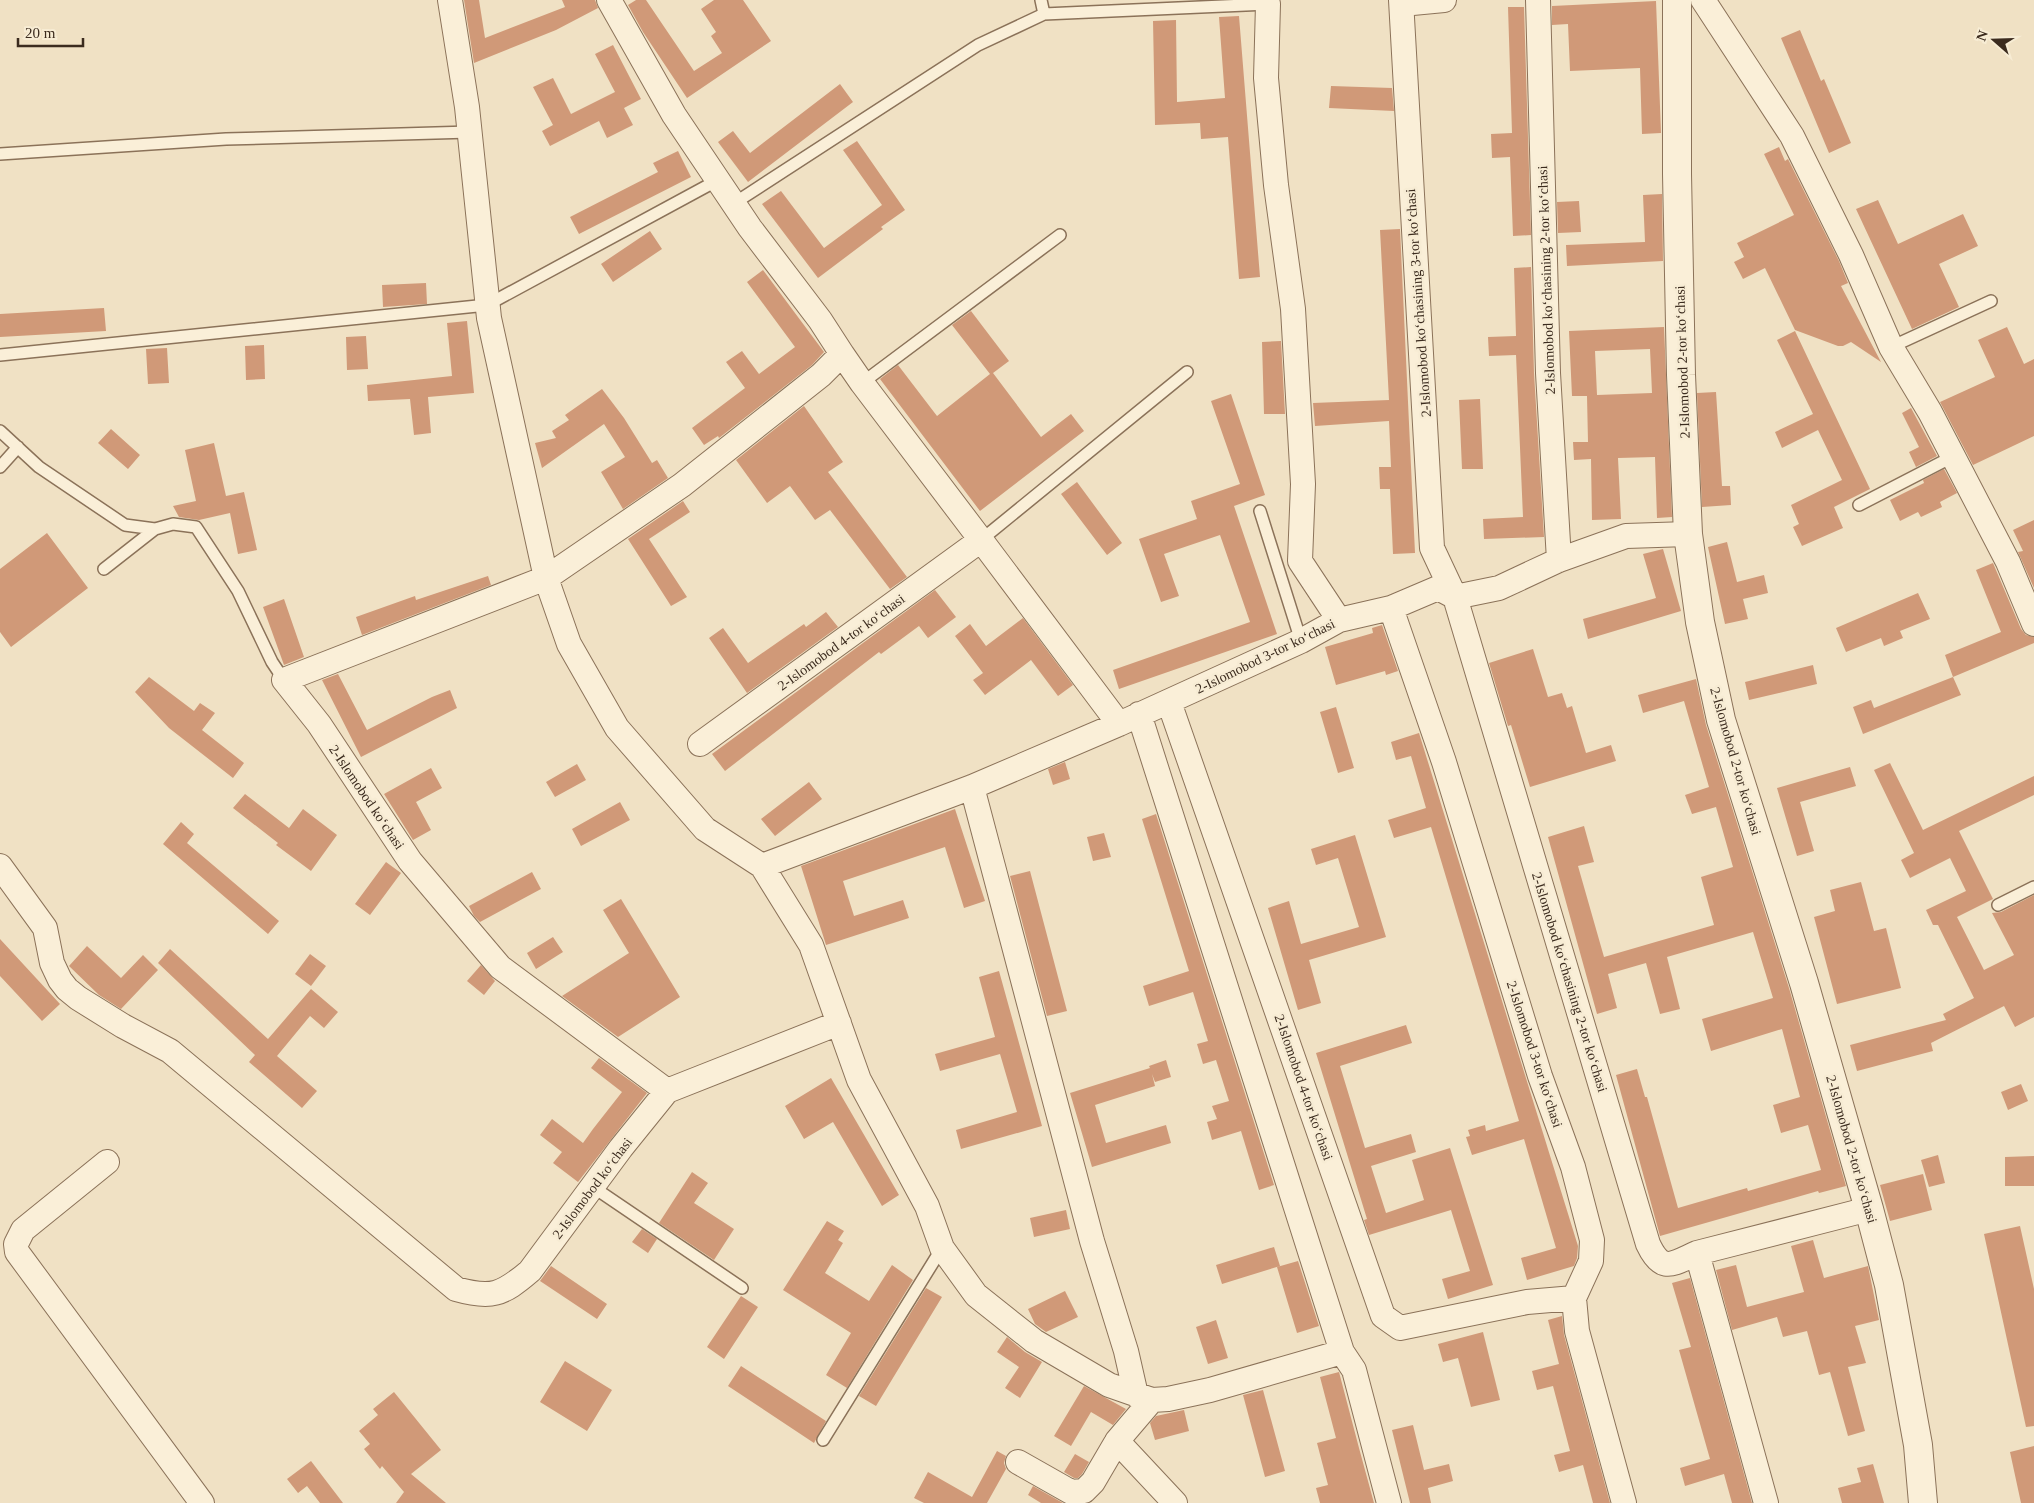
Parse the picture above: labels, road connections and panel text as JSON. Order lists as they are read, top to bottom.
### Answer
{
  "streets": {
    "street": [
      "2-Islomobod koʻchasining 2-tor koʻchasi",
      "2-Islomobod koʻchasining 3-tor koʻchasi",
      "2-Islomobod 2-tor koʻchasi",
      "2-Islomobod 4-tor koʻchasi",
      "2-Islomobod 3-tor koʻchasi",
      "2-Islomobod koʻchasi"
    ]
  },
  "crossings": [
    ["2-Islomobod koʻchasining 2-tor koʻchasi", "2-Islomobod koʻchasining 3-tor koʻchasi"],
    ["2-Islomobod koʻchasining 2-tor koʻchasi", "2-Islomobod 2-tor koʻchasi"],
    ["2-Islomobod koʻchasining 2-tor koʻchasi", "2-Islomobod 3-tor koʻchasi"],
    ["2-Islomobod koʻchasining 3-tor koʻchasi", "2-Islomobod 3-tor koʻchasi"],
    ["2-Islomobod 4-tor koʻchasi", "2-Islomobod 3-tor koʻchasi"]
  ],
  "scale_bar": "20 m",
  "north": "left"
}
